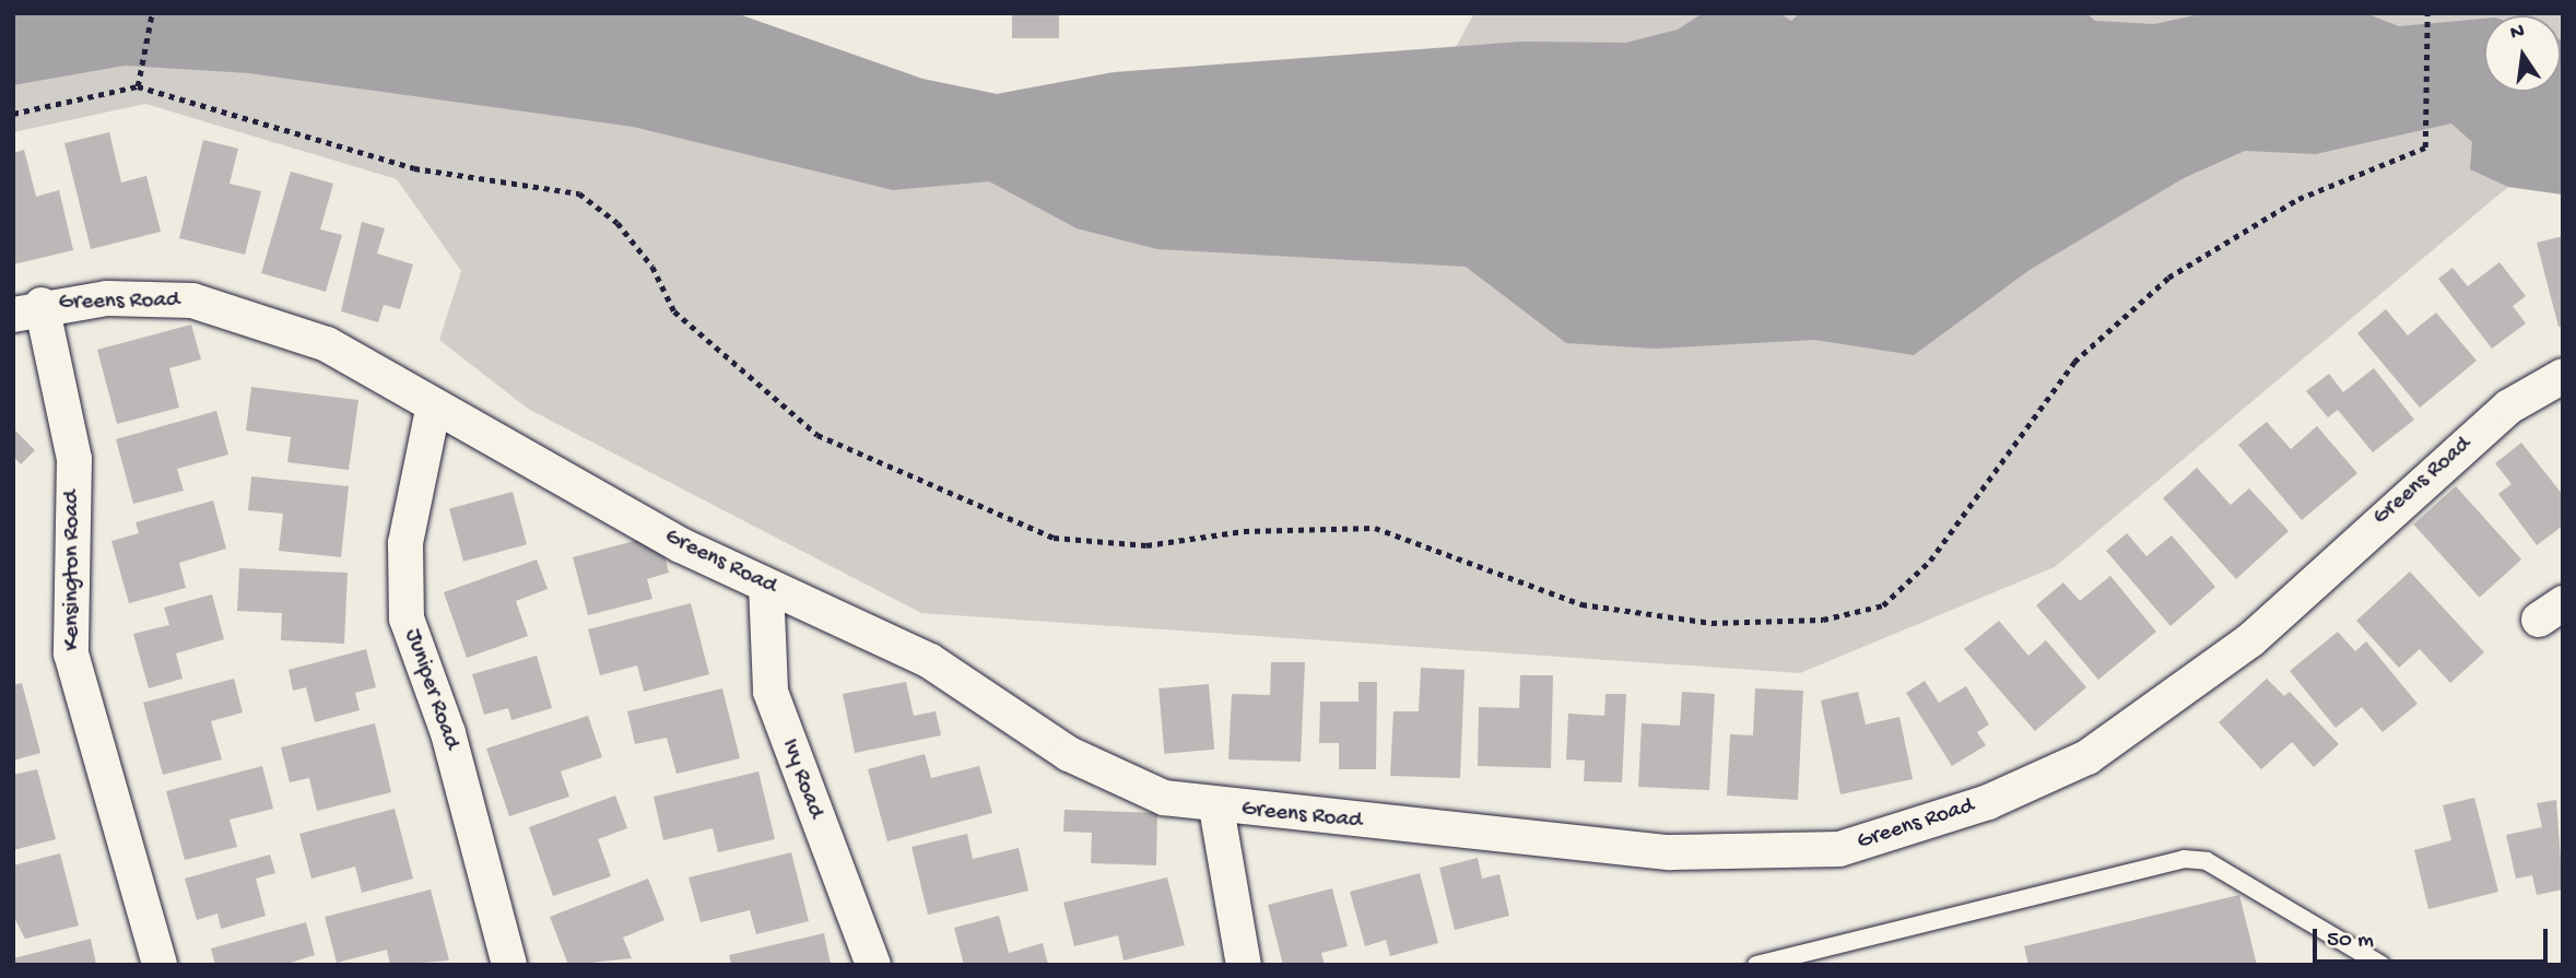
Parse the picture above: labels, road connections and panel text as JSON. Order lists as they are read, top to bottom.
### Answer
{
  "streets": {
    "street": [
      "Greens Road",
      "Kensington Road",
      "Juniper Road",
      "Ivy Road"
    ]
  },
  "crossings": [
    ["Greens Road", "Kensington Road"],
    ["Greens Road", "Juniper Road"],
    ["Greens Road", "Ivy Road"]
  ],
  "scale_bar": "50 m",
  "north": "top"
}
